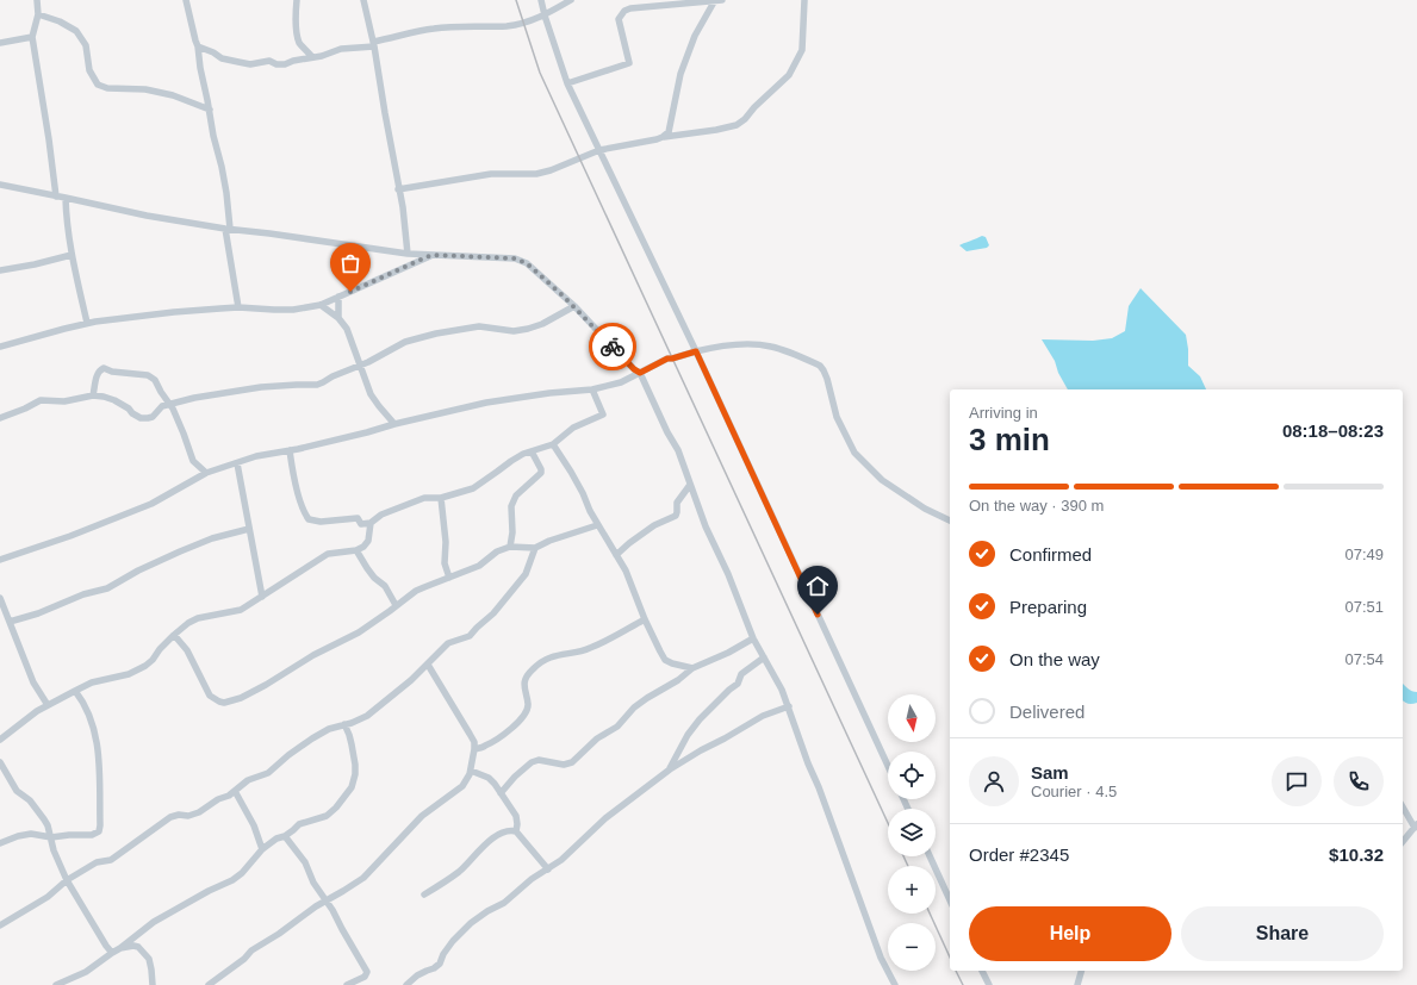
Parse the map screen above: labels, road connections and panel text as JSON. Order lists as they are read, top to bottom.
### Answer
{
  "north": "bottom",
  "page": {
    "heading": ["3 min", "Arriving in", "08:18–08:23"],
    "panel": [
      "Sam",
      "Courier · 4.5",
      "Order #2345",
      "$10.32"
    ],
    "bar": "On the way · 390 m",
    "list": [
      ["Confirmed", "07:49"],
      ["Preparing", "07:51"],
      ["On the way", "07:54"],
      "Delivered"
    ],
    "map_buttons": ["+", "−"],
    "buttons": ["Help", "Share"]
  }
}
